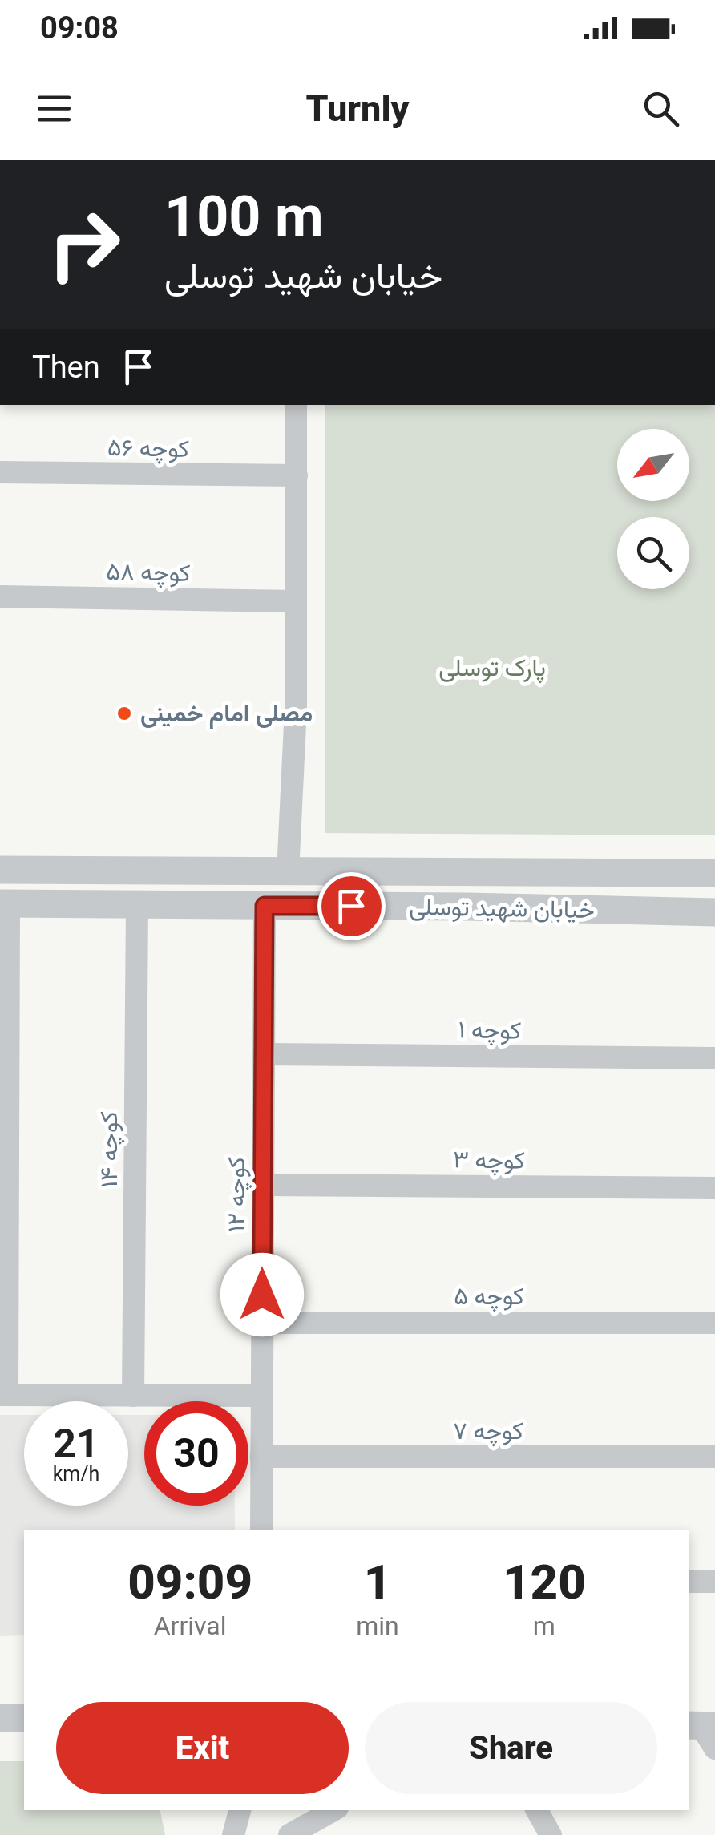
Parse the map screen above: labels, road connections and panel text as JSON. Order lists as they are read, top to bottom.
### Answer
{
  "streets": {
    "street": [
      "کوچه ۵۶",
      "کوچه ۵۸",
      "خیابان شهید توسلی",
      "کوچه ۱",
      "کوچه ۱۴",
      "کوچه ۳",
      "کوچه ۱۲",
      "کوچه ۵",
      "کوچه ۷"
    ]
  },
  "crossings": [
    ["خیابان شهید توسلی", "کوچه ۱۴"],
    ["خیابان شهید توسلی", "کوچه ۱۲"],
    ["کوچه ۱", "کوچه ۱۲"],
    ["کوچه ۳", "کوچه ۱۲"],
    ["کوچه ۱۲", "کوچه ۵"],
    ["کوچه ۱۲", "کوچه ۷"]
  ],
  "parks": ["پارک توسلی"],
  "places": ["مصلی امام خمینی"],
  "north": "bottom left",
  "page": {
    "status": "09:08",
    "header": "Turnly",
    "turn": ["100 m", "خیابان شهید توسلی"],
    "then": "Then",
    "speed": "21 km/h",
    "limit": "30",
    "eta": [
      "09:09",
      "Arrival",
      "1",
      "min",
      "120",
      "m"
    ],
    "buttons": ["Exit", "Share"]
  }
}
